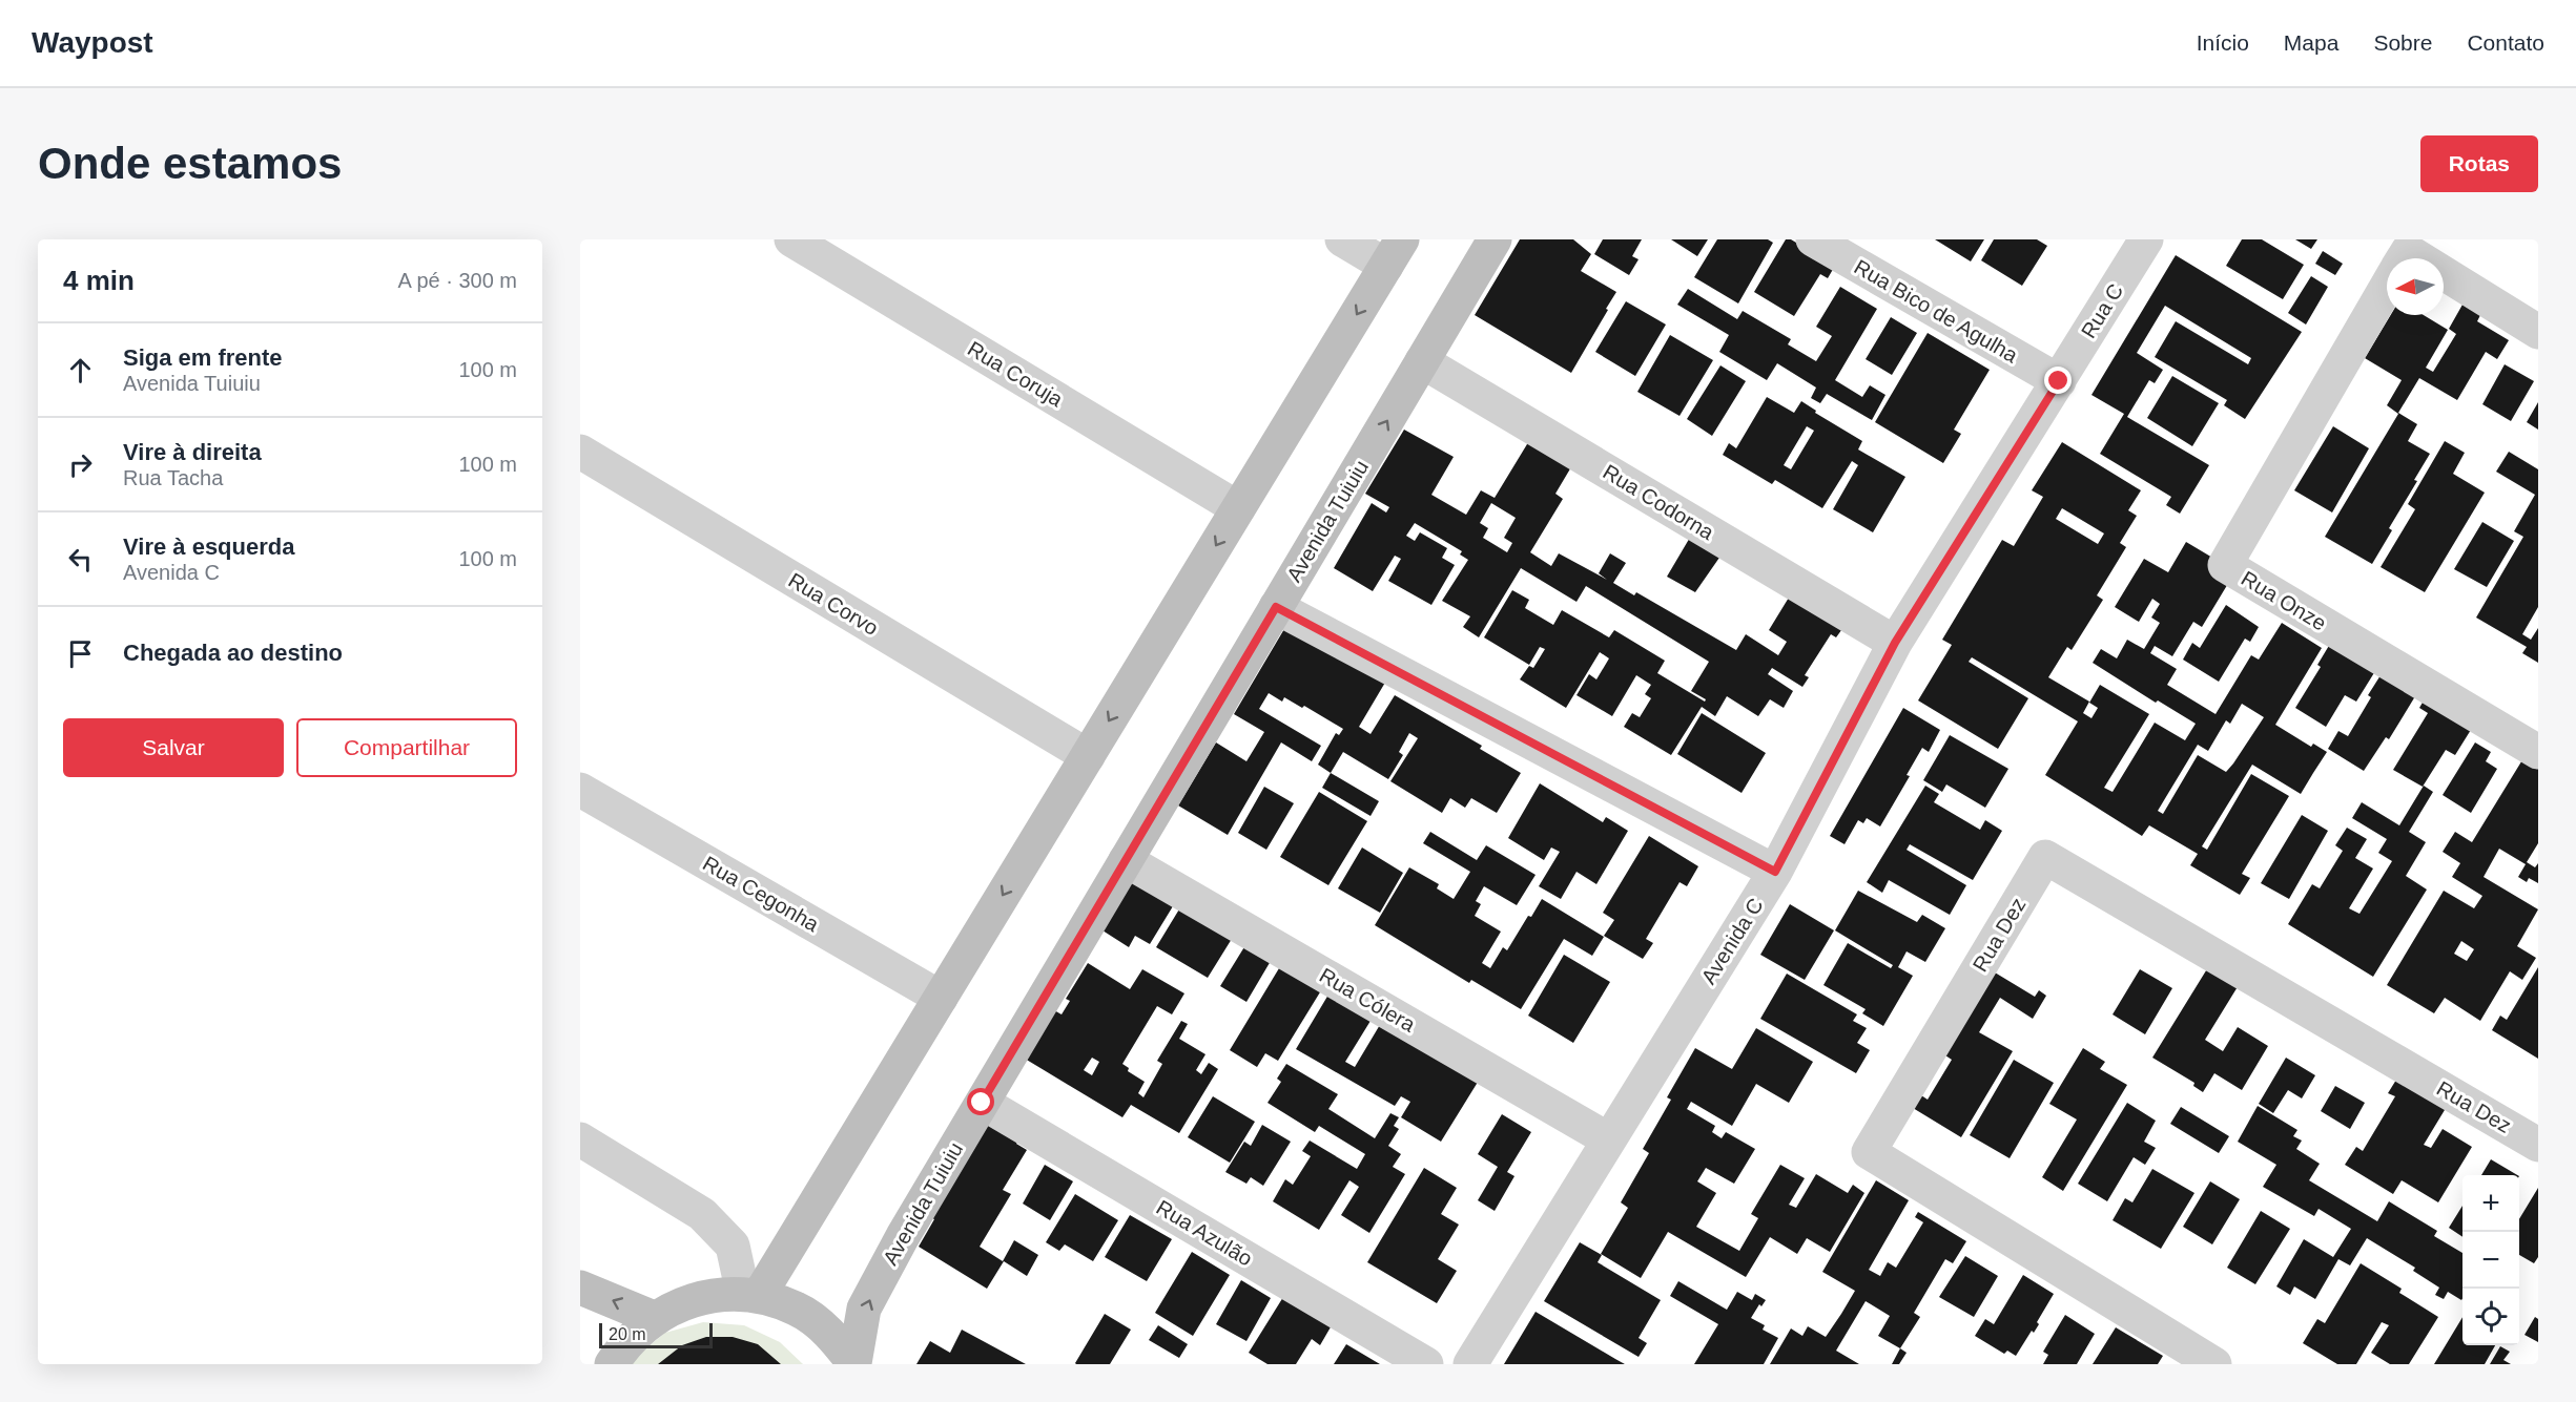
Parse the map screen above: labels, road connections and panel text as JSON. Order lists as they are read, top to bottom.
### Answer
{
  "streets": {
    "main road": ["Avenida Tuiuiu"],
    "street": [
      "Rua Bico de Agulha",
      "Rua C",
      "Rua Coruja",
      "Rua Codorna",
      "Rua Onze",
      "Rua Corvo",
      "Rua Cegonha",
      "Rua Dez",
      "Avenida C",
      "Rua Cólera",
      "Rua Azulão"
    ]
  },
  "crossings": [
    ["Rua Bico de Agulha", "Rua C"],
    ["Rua Bico de Agulha", "Avenida C"],
    ["Rua C", "Avenida C"],
    ["Rua Codorna", "Avenida Tuiuiu"],
    ["Rua Codorna", "Avenida C"],
    ["Avenida Tuiuiu", "Rua Cólera"],
    ["Avenida Tuiuiu", "Rua Azulão"],
    ["Avenida C", "Rua Cólera"]
  ],
  "scale_bar": "20 m",
  "north": "left",
  "page": {
    "header": "Waypost",
    "nav": [
      "Início",
      "Mapa",
      "Sobre",
      "Contato"
    ],
    "buttons": [
      "Rotas",
      ["Salvar", "Compartilhar"]
    ],
    "title": "Onde estamos",
    "heading": ["4 min", "A pé · 300 m"],
    "list": [
      ["Siga em frente", "Avenida Tuiuiu", "100 m"],
      ["Vire à direita", "Rua Tacha", "100 m"],
      ["Vire à esquerda", "Avenida C", "100 m"],
      "Chegada ao destino"
    ],
    "map_buttons": ["+", "−"],
    "scale": "20 m"
  }
}
